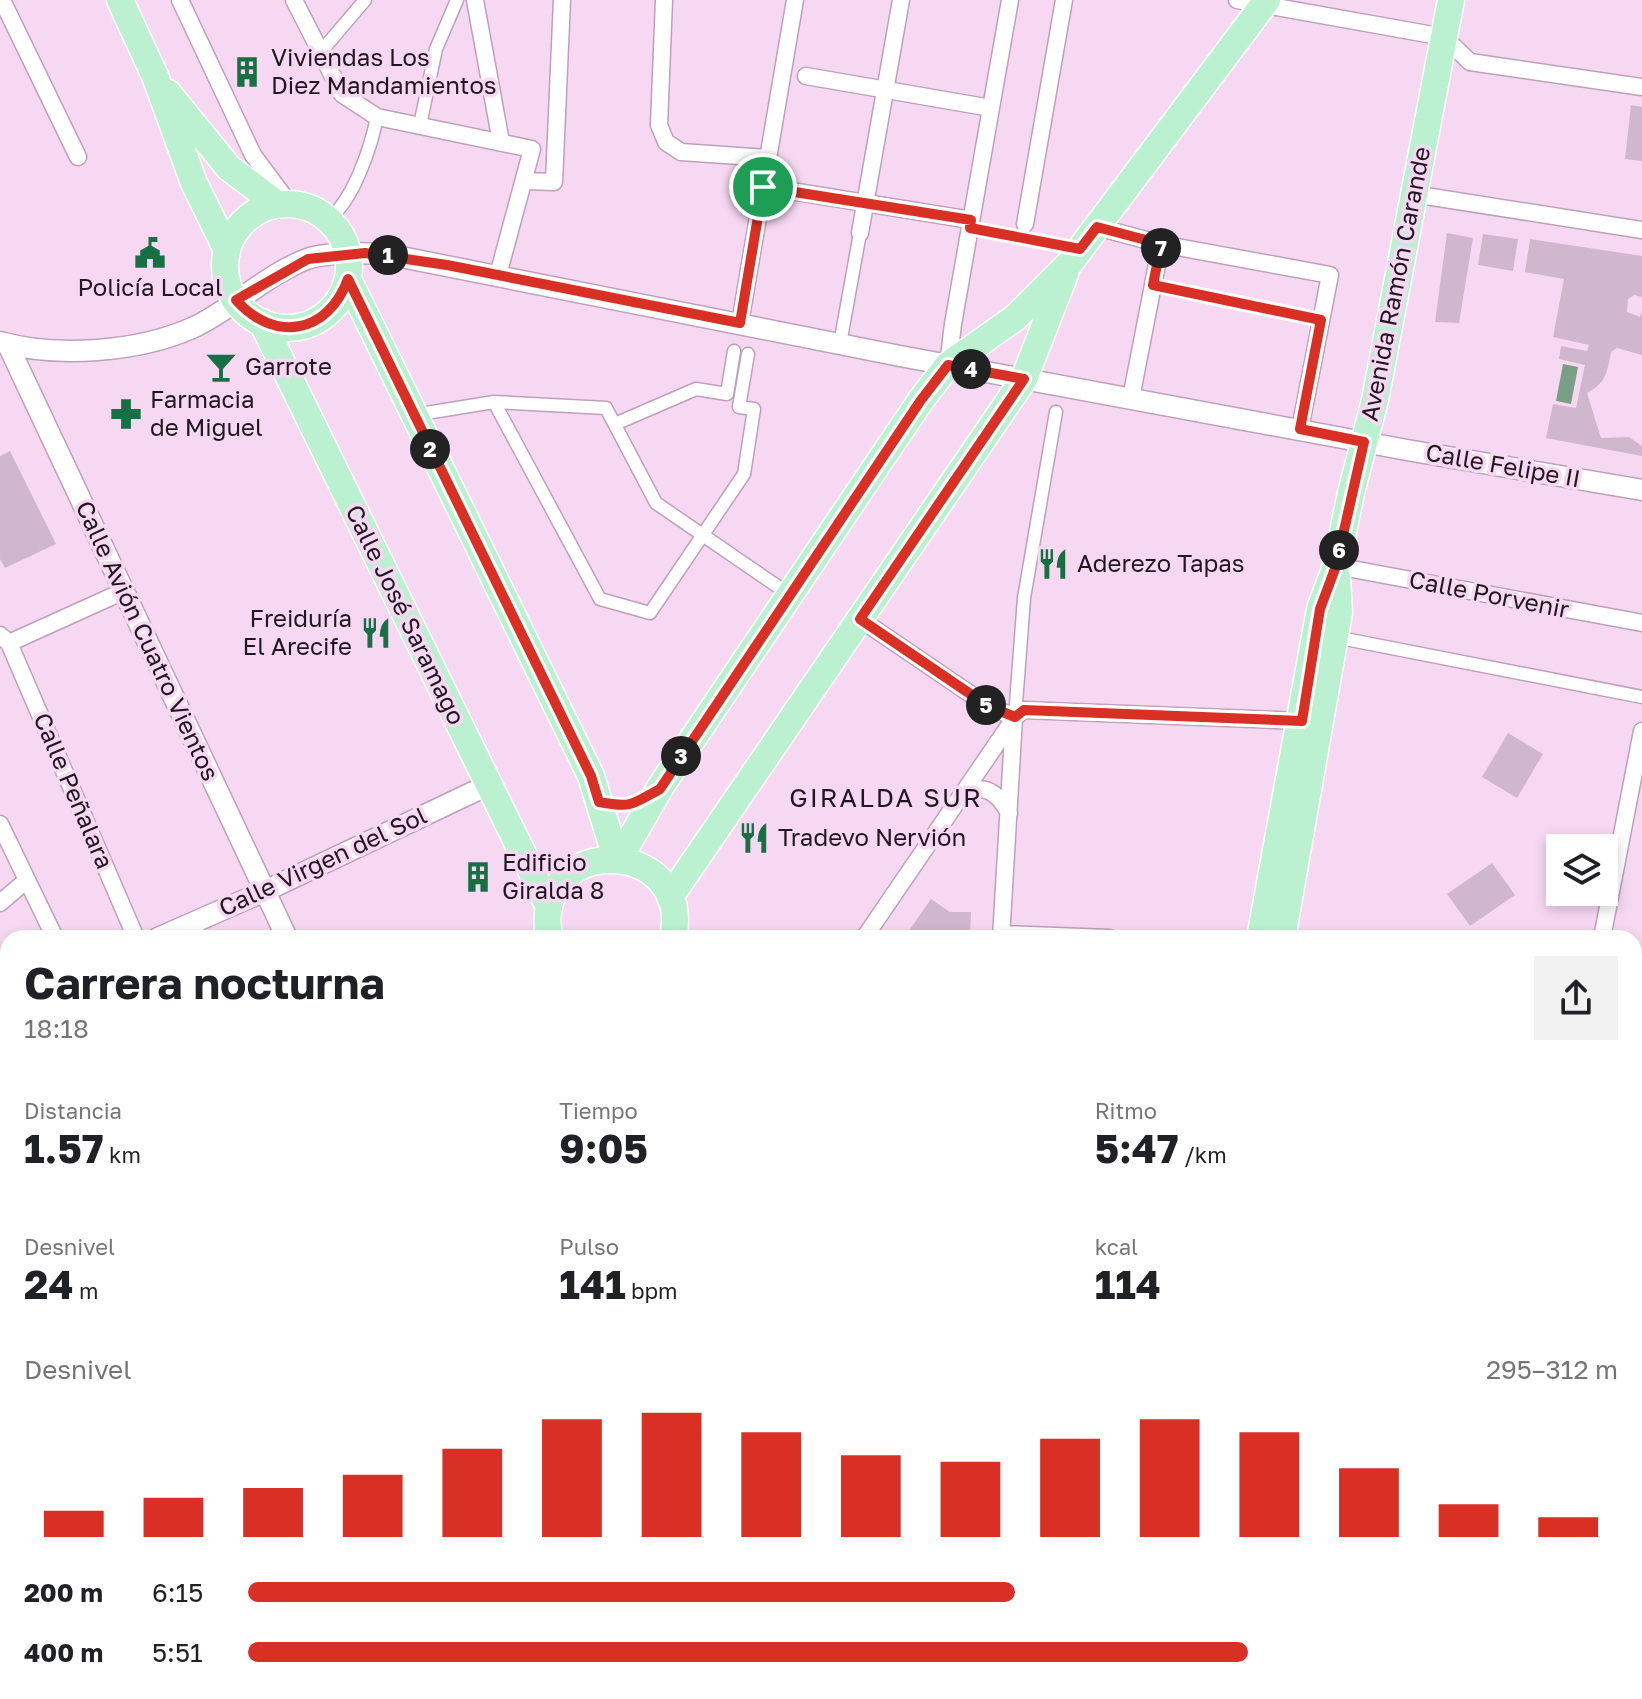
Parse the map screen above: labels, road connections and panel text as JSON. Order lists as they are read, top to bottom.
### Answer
{
  "streets": {
    "main road": ["Avenida Ramón Carande", "Calle José Saramago"],
    "street": [
      "Calle Felipe II",
      "Calle Porvenir",
      "Calle Avión Cuatro Vientos",
      "Calle Peñalara",
      "Calle Virgen del Sol"
    ]
  },
  "crossings": [
    ["Avenida Ramón Carande", "Calle Felipe II"],
    ["Avenida Ramón Carande", "Calle Porvenir"],
    ["Calle Felipe II", "Calle Avión Cuatro Vientos"],
    ["Calle José Saramago", "Calle Virgen del Sol"],
    ["Calle Avión Cuatro Vientos", "Calle Virgen del Sol"]
  ],
  "districts": ["GIRALDA SUR"],
  "places": {
    "building": ["Viviendas Los Diez Mandamientos", "Edificio Giralda 8"],
    "public building": ["Policía Local"],
    "bar": ["Garrote"],
    "pharmacy": ["Farmacia de Miguel"],
    "restaurant": ["Aderezo Tapas", "Freiduría El Arecife", "Tradevo Nervión"]
  },
  "page": {
    "pins": [
      "7",
      "1",
      "4",
      "2",
      "6",
      "5",
      "3"
    ],
    "heading": ["Carrera nocturna", "18:18"],
    "stats": [
      ["Distancia", "1.57 km"],
      ["Tiempo", "9:05"],
      ["Ritmo", "5:47 /km"],
      ["Desnivel", "24 m"],
      ["Pulso", "141 bpm"],
      ["kcal", "114"]
    ],
    "chart": ["Desnivel", "295–312 m"],
    "list": [
      {
        "name": "200 m",
        "note": "6:15"
      },
      {
        "name": "400 m",
        "note": "5:51"
      }
    ]
  }
}
